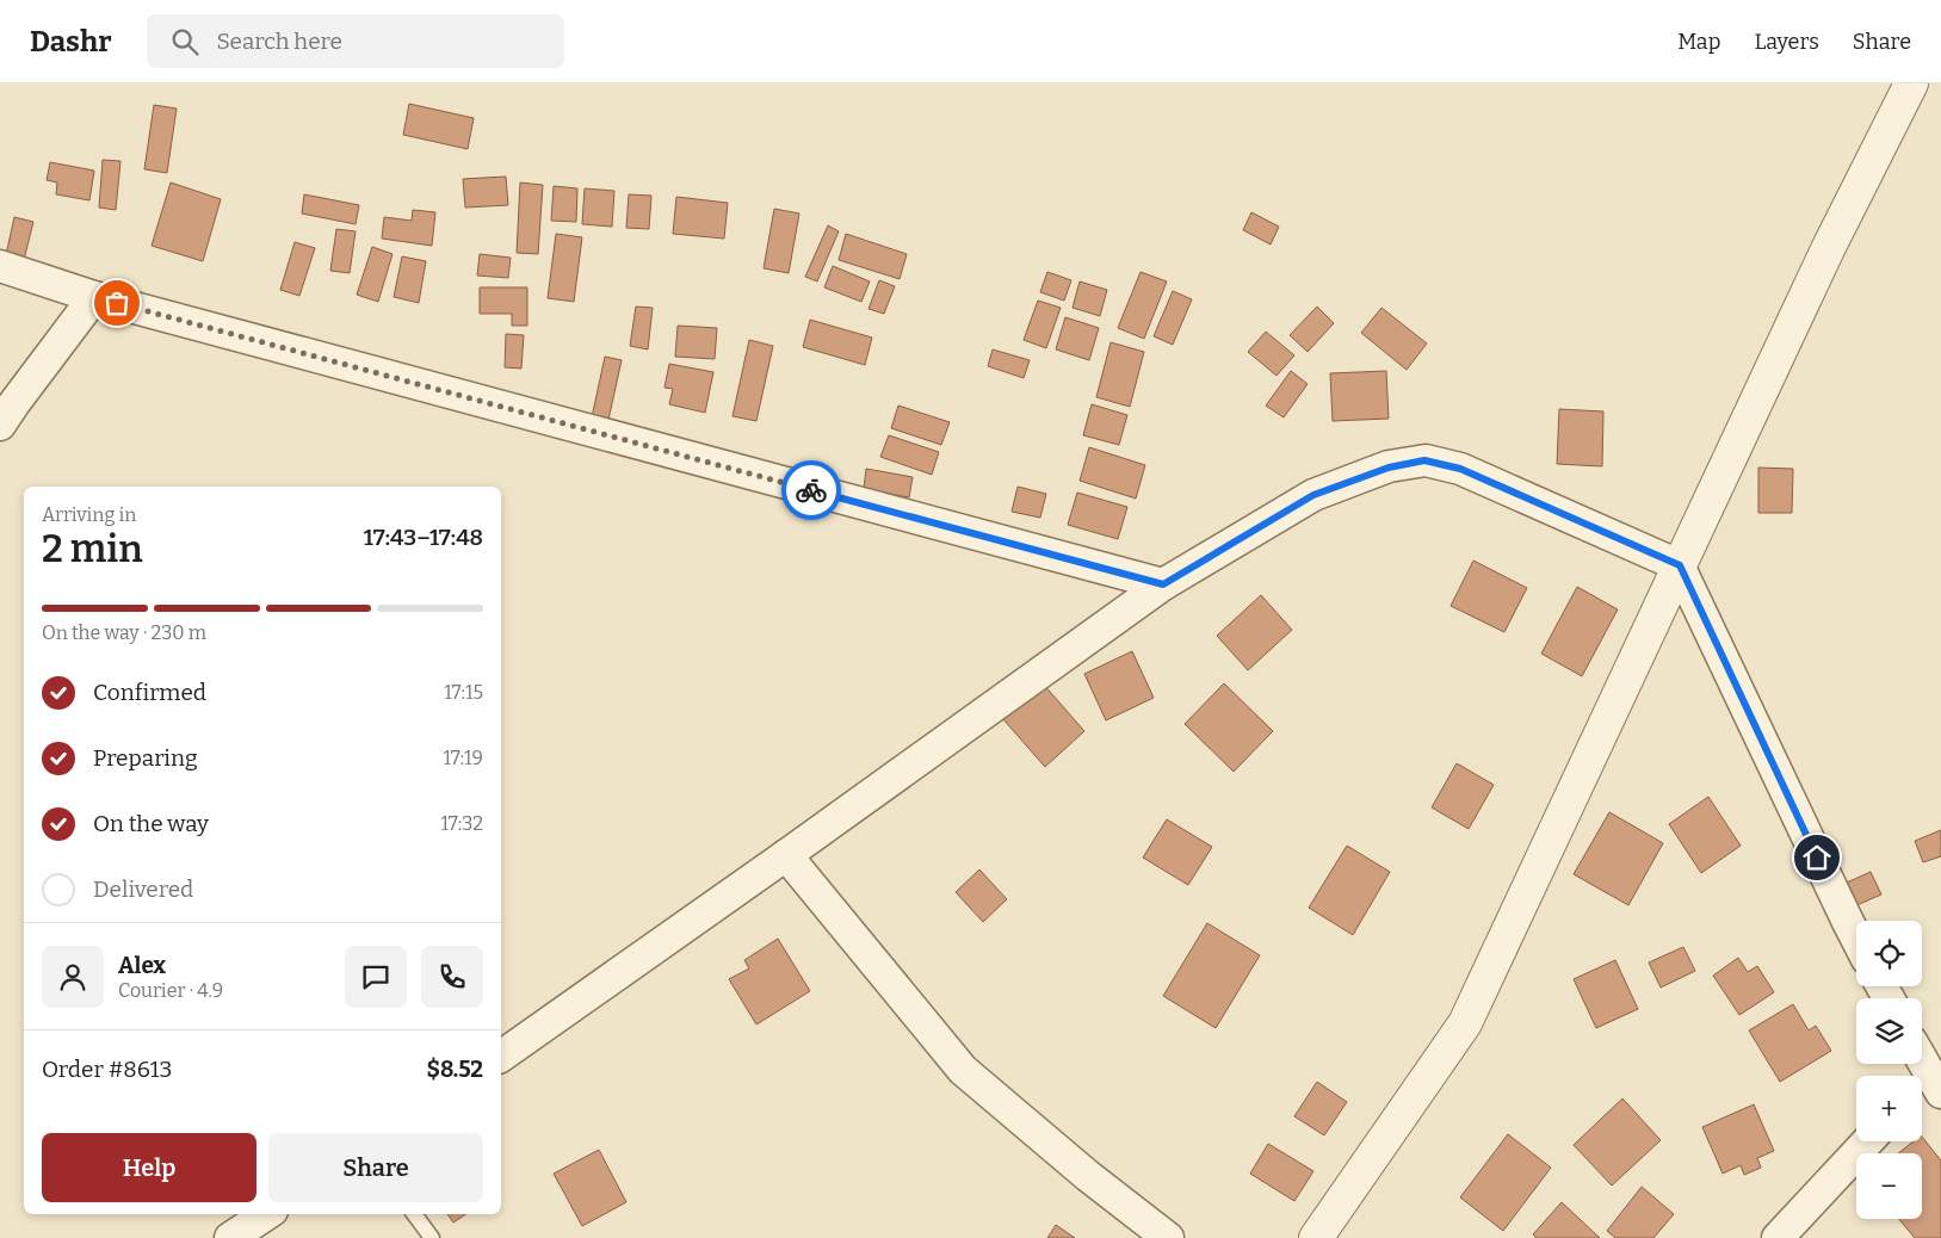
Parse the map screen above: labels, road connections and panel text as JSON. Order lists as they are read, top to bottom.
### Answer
{
  "page": {
    "header": "Dashr",
    "search": "Search here",
    "nav": ["Map", "Layers", "Share"],
    "heading": ["2 min", "Arriving in", "17:43–17:48"],
    "panel": [
      "Alex",
      "Courier · 4.9",
      "Order #8613",
      "$8.52"
    ],
    "bar": "On the way · 230 m",
    "list": [
      ["Confirmed", "17:15"],
      ["Preparing", "17:19"],
      ["On the way", "17:32"],
      "Delivered"
    ],
    "map_buttons": ["+", "−"],
    "buttons": ["Help", "Share"]
  }
}
